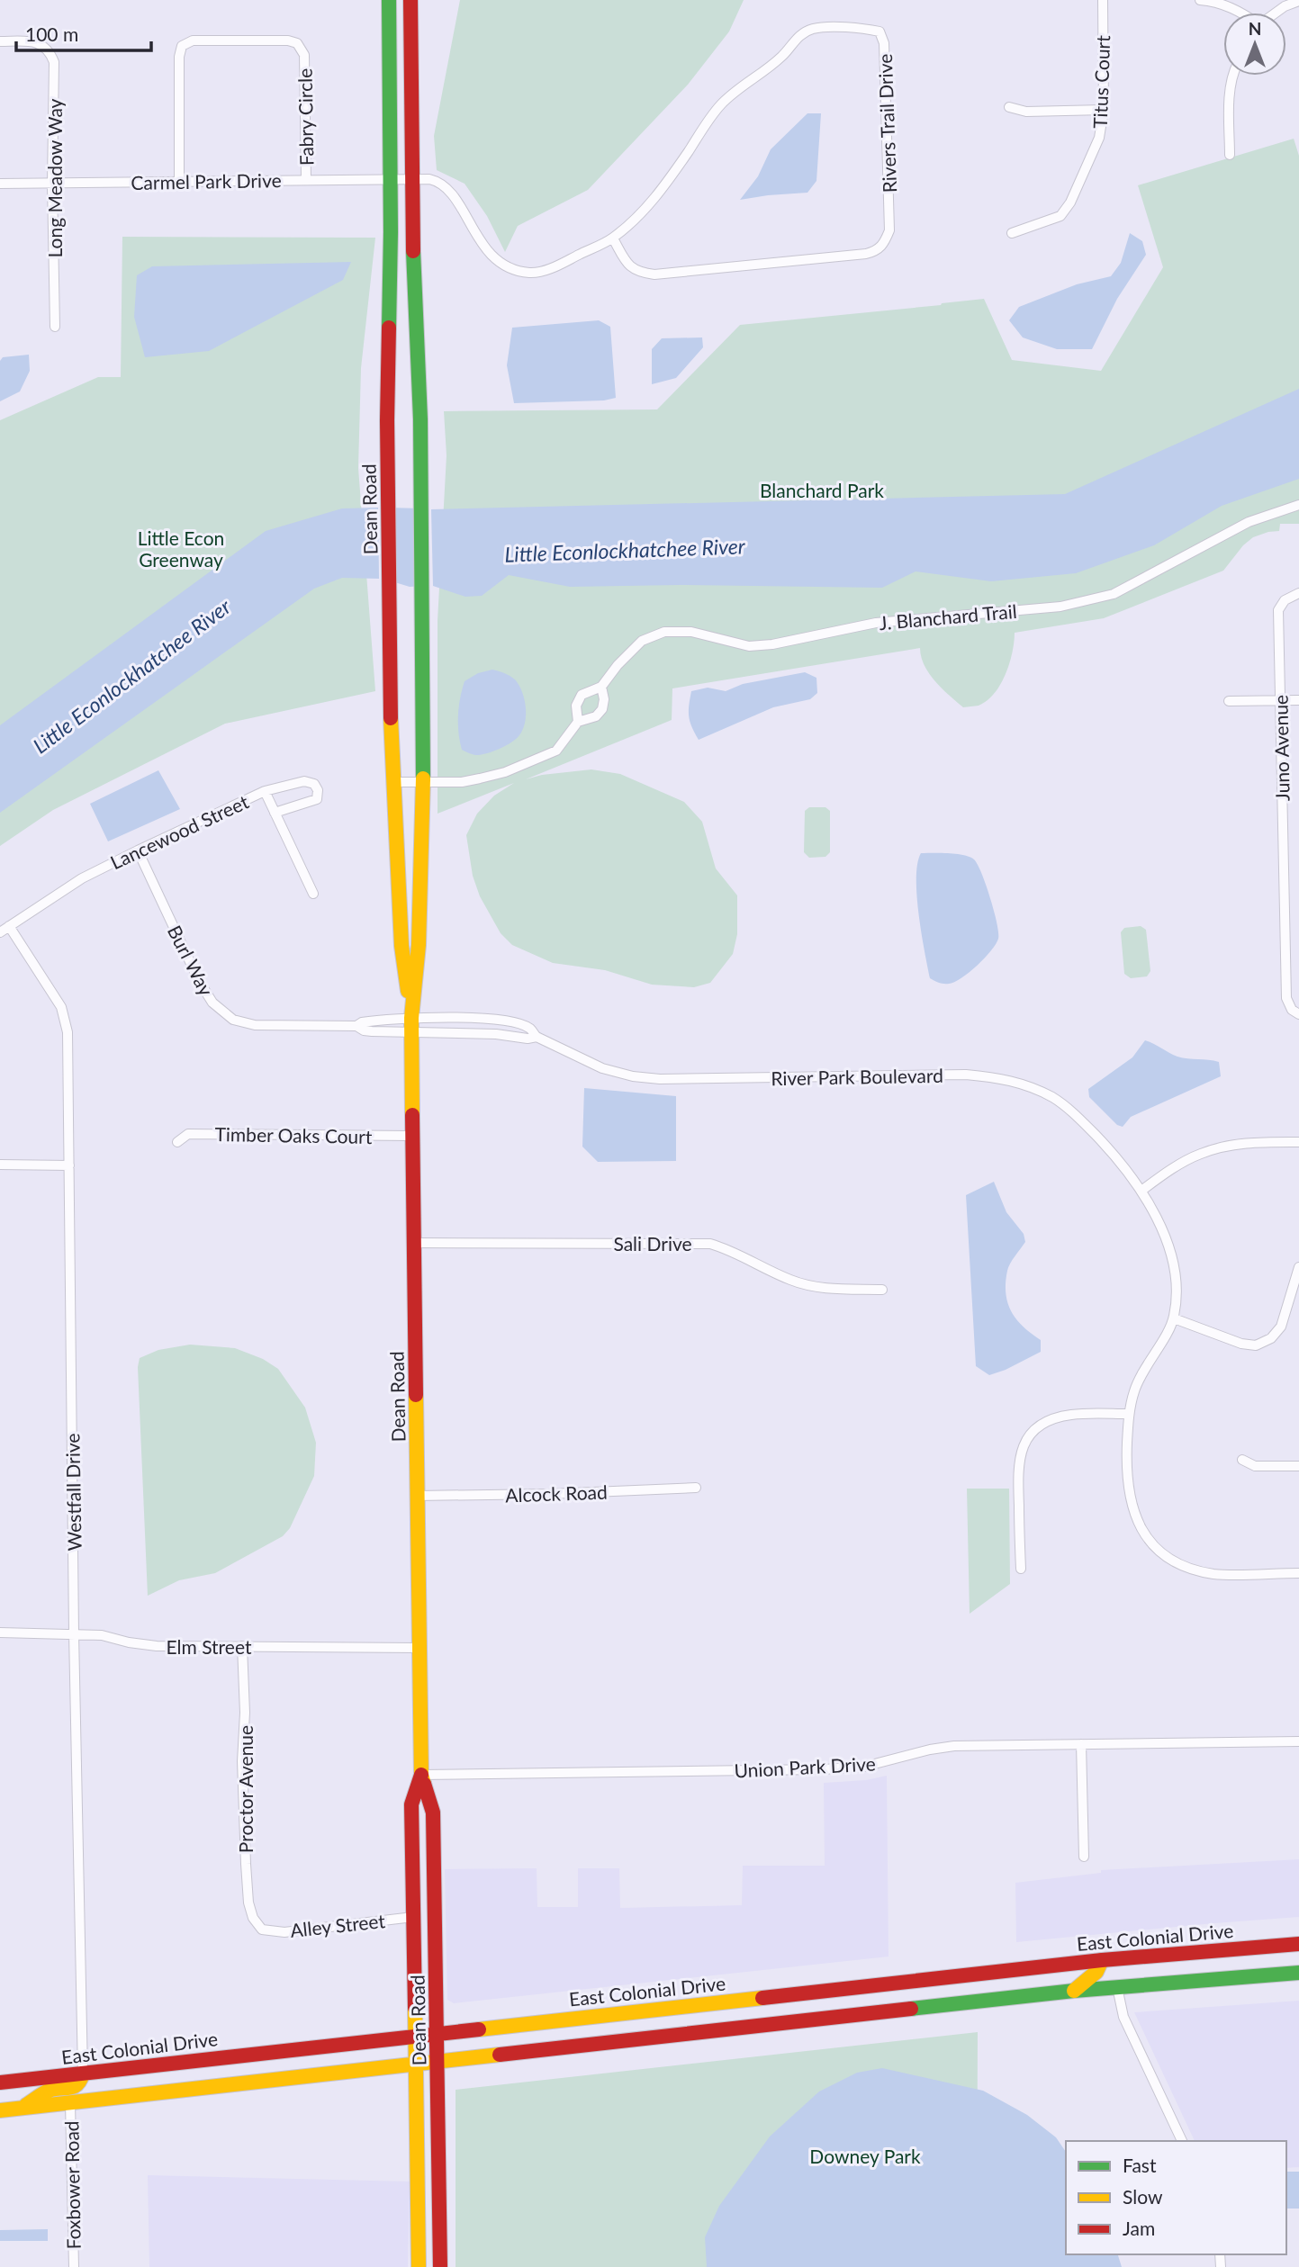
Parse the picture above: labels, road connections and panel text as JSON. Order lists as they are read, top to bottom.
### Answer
{
  "streets": {
    "main road": ["Dean Road", "East Colonial Drive"],
    "street": [
      "Titus Court",
      "Fabry Circle",
      "Rivers Trail Drive",
      "Long Meadow Way",
      "Carmel Park Drive",
      "J. Blanchard Trail",
      "Juno Avenue",
      "Lancewood Street",
      "Burl Way",
      "River Park Boulevard",
      "Timber Oaks Court",
      "Sali Drive",
      "Westfall Drive",
      "Alcock Road",
      "Elm Street",
      "Union Park Drive",
      "Proctor Avenue",
      "Alley Street",
      "Foxbower Road"
    ]
  },
  "crossings": [
    ["Fabry Circle", "Carmel Park Drive"],
    ["Rivers Trail Drive", "Carmel Park Drive"],
    ["Rivers Trail Drive", "Dean Road"],
    ["Long Meadow Way", "Carmel Park Drive"],
    ["Carmel Park Drive", "Dean Road"],
    ["Dean Road", "J. Blanchard Trail"],
    ["Dean Road", "Burl Way"],
    ["Dean Road", "River Park Boulevard"],
    ["Dean Road", "Timber Oaks Court"],
    ["Dean Road", "Sali Drive"],
    ["Dean Road", "Alcock Road"],
    ["Dean Road", "Elm Street"],
    ["Dean Road", "Union Park Drive"],
    ["Dean Road", "Alley Street"],
    ["Dean Road", "East Colonial Drive"],
    ["Lancewood Street", "Burl Way"],
    ["Lancewood Street", "Westfall Drive"],
    ["Burl Way", "River Park Boulevard"],
    ["Westfall Drive", "Elm Street"],
    ["Westfall Drive", "East Colonial Drive"],
    ["Elm Street", "Proctor Avenue"],
    ["Proctor Avenue", "Alley Street"]
  ],
  "water": ["Little Econlockhatchee River"],
  "parks": ["Blanchard Park", "Little Econ Greenway", "Downey Park"],
  "legend": ["Fast", "Slow", "Jam"],
  "scale_bar": "100 m",
  "north": "top"
}
